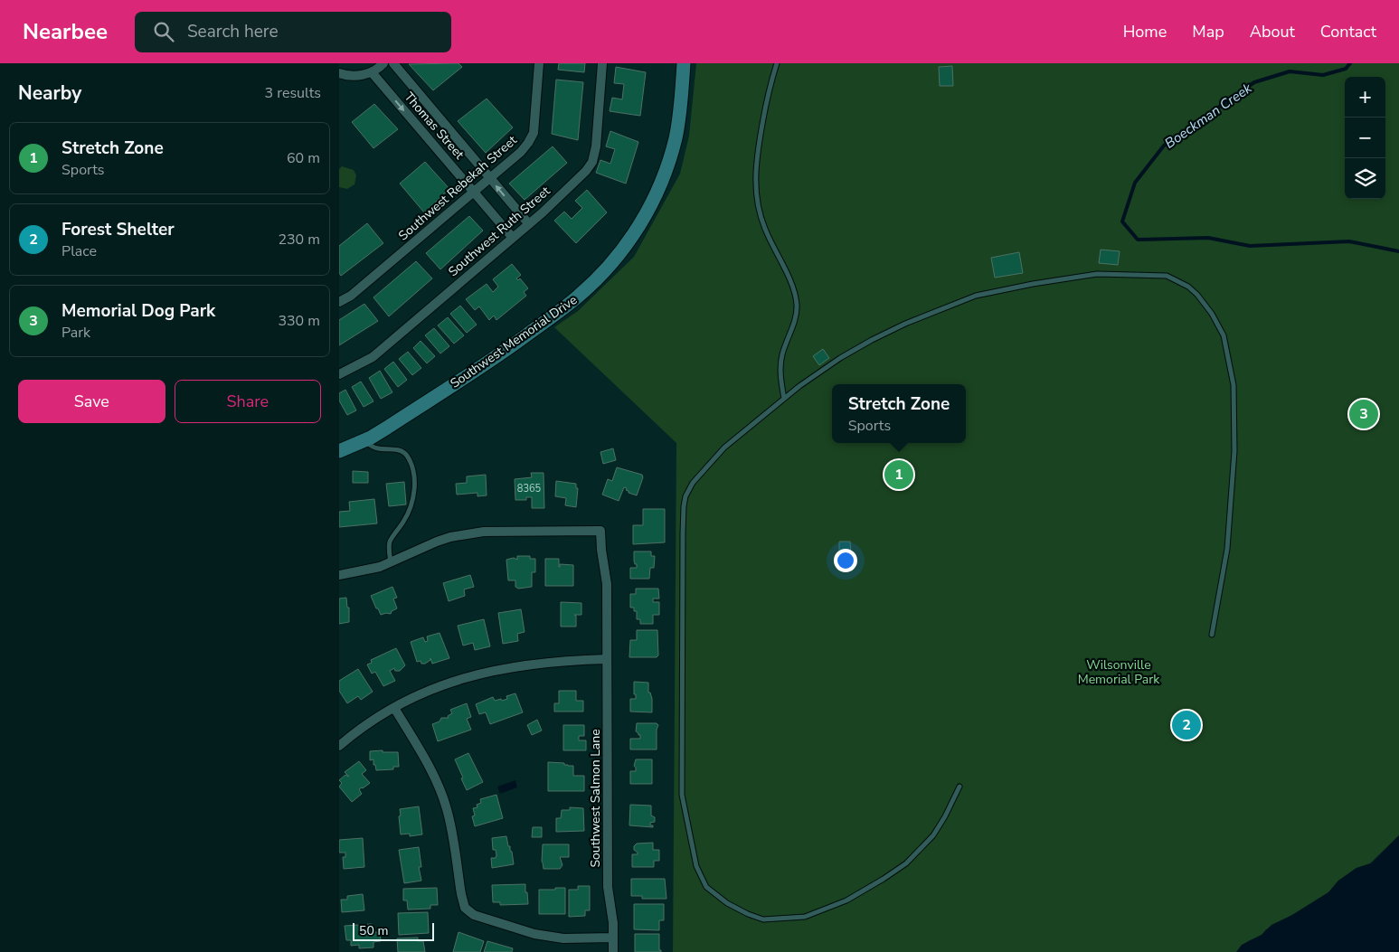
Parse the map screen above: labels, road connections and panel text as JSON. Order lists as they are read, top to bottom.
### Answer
{
  "streets": {
    "street": [
      "Thomas Street",
      "Southwest Rebekah Street",
      "Southwest Ruth Street",
      "Southwest Memorial Drive",
      "Southwest Salmon Lane"
    ]
  },
  "crossings": [
    ["Thomas Street", "Southwest Rebekah Street"],
    ["Thomas Street", "Southwest Ruth Street"]
  ],
  "water": ["Boeckman Creek"],
  "parks": ["Wilsonville Memorial Park"],
  "house_numbers": ["8365"],
  "scale_bar": "50 m",
  "page": {
    "header": "Nearbee",
    "search": "Search here",
    "nav": [
      "Home",
      "Map",
      "About",
      "Contact"
    ],
    "heading": ["Nearby", "3 results"],
    "map_buttons": ["+", "−"],
    "list": [
      {
        "mark": "1",
        "name": "Stretch Zone",
        "note": "Sports",
        "value": "60 m"
      },
      {
        "mark": "2",
        "name": "Forest Shelter",
        "note": "Place",
        "value": "230 m"
      },
      {
        "mark": "3",
        "name": "Memorial Dog Park",
        "note": "Park",
        "value": "330 m"
      }
    ],
    "buttons": ["Save", "Share"],
    "popup": ["Stretch Zone", "Sports"],
    "pins": ["3", "1", "2"],
    "scale": "50 m"
  }
}
